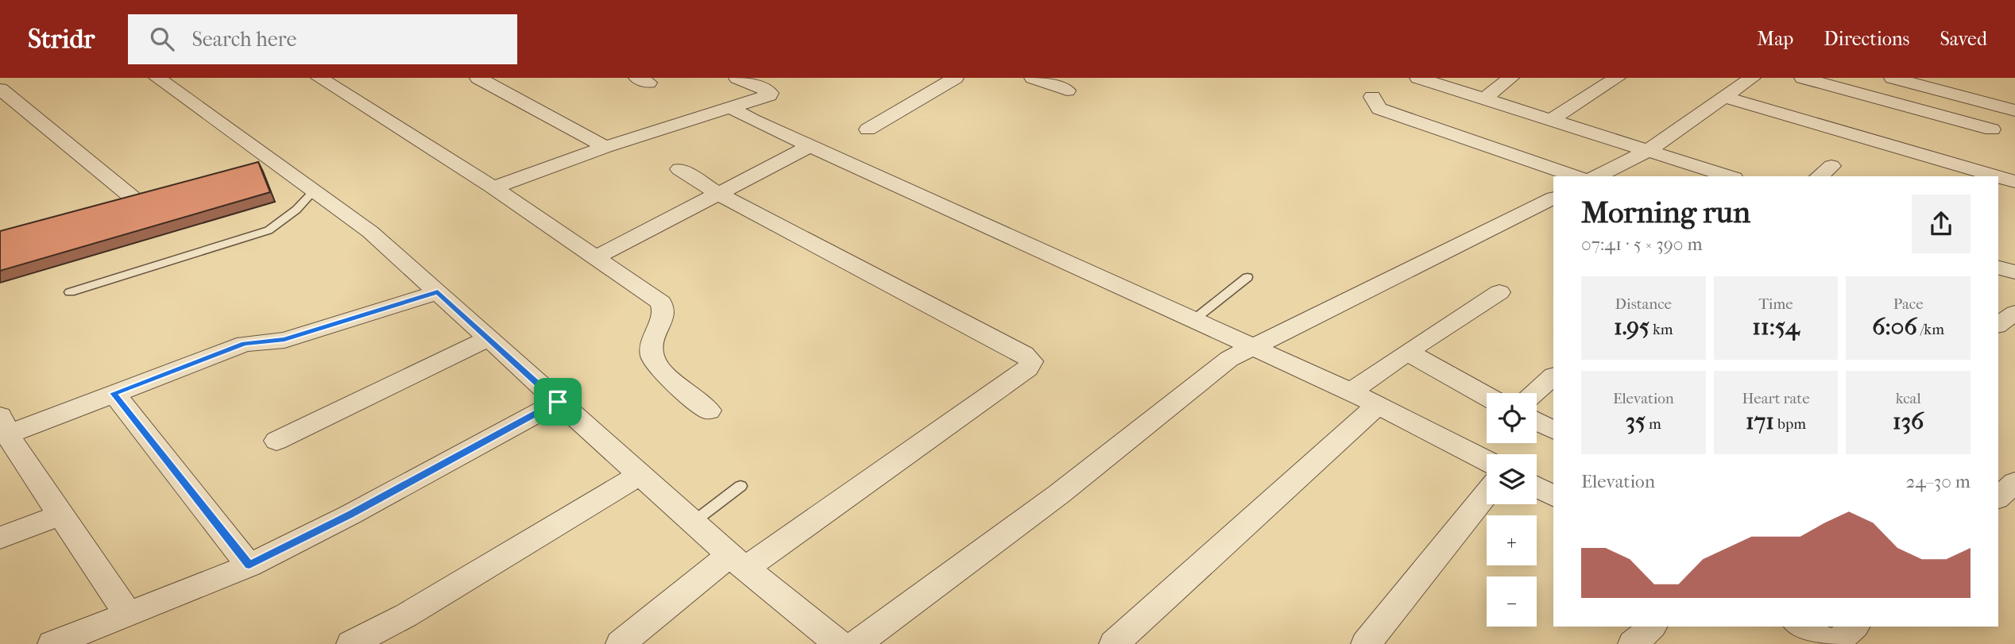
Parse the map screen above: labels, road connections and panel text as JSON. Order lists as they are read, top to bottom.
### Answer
{
  "page": {
    "header": "Stridr",
    "search": "Search here",
    "nav": ["Map", "Directions", "Saved"],
    "heading": ["Morning run", "07:41 · 5 × 390 m"],
    "stats": [
      ["Distance", "1.95 km"],
      ["Time", "11:54"],
      ["Pace", "6:06 /km"],
      ["Elevation", "35 m"],
      ["Heart rate", "171 bpm"],
      ["kcal", "136"]
    ],
    "map_buttons": ["+", "−"],
    "chart": ["Elevation", "24–30 m"]
  }
}
